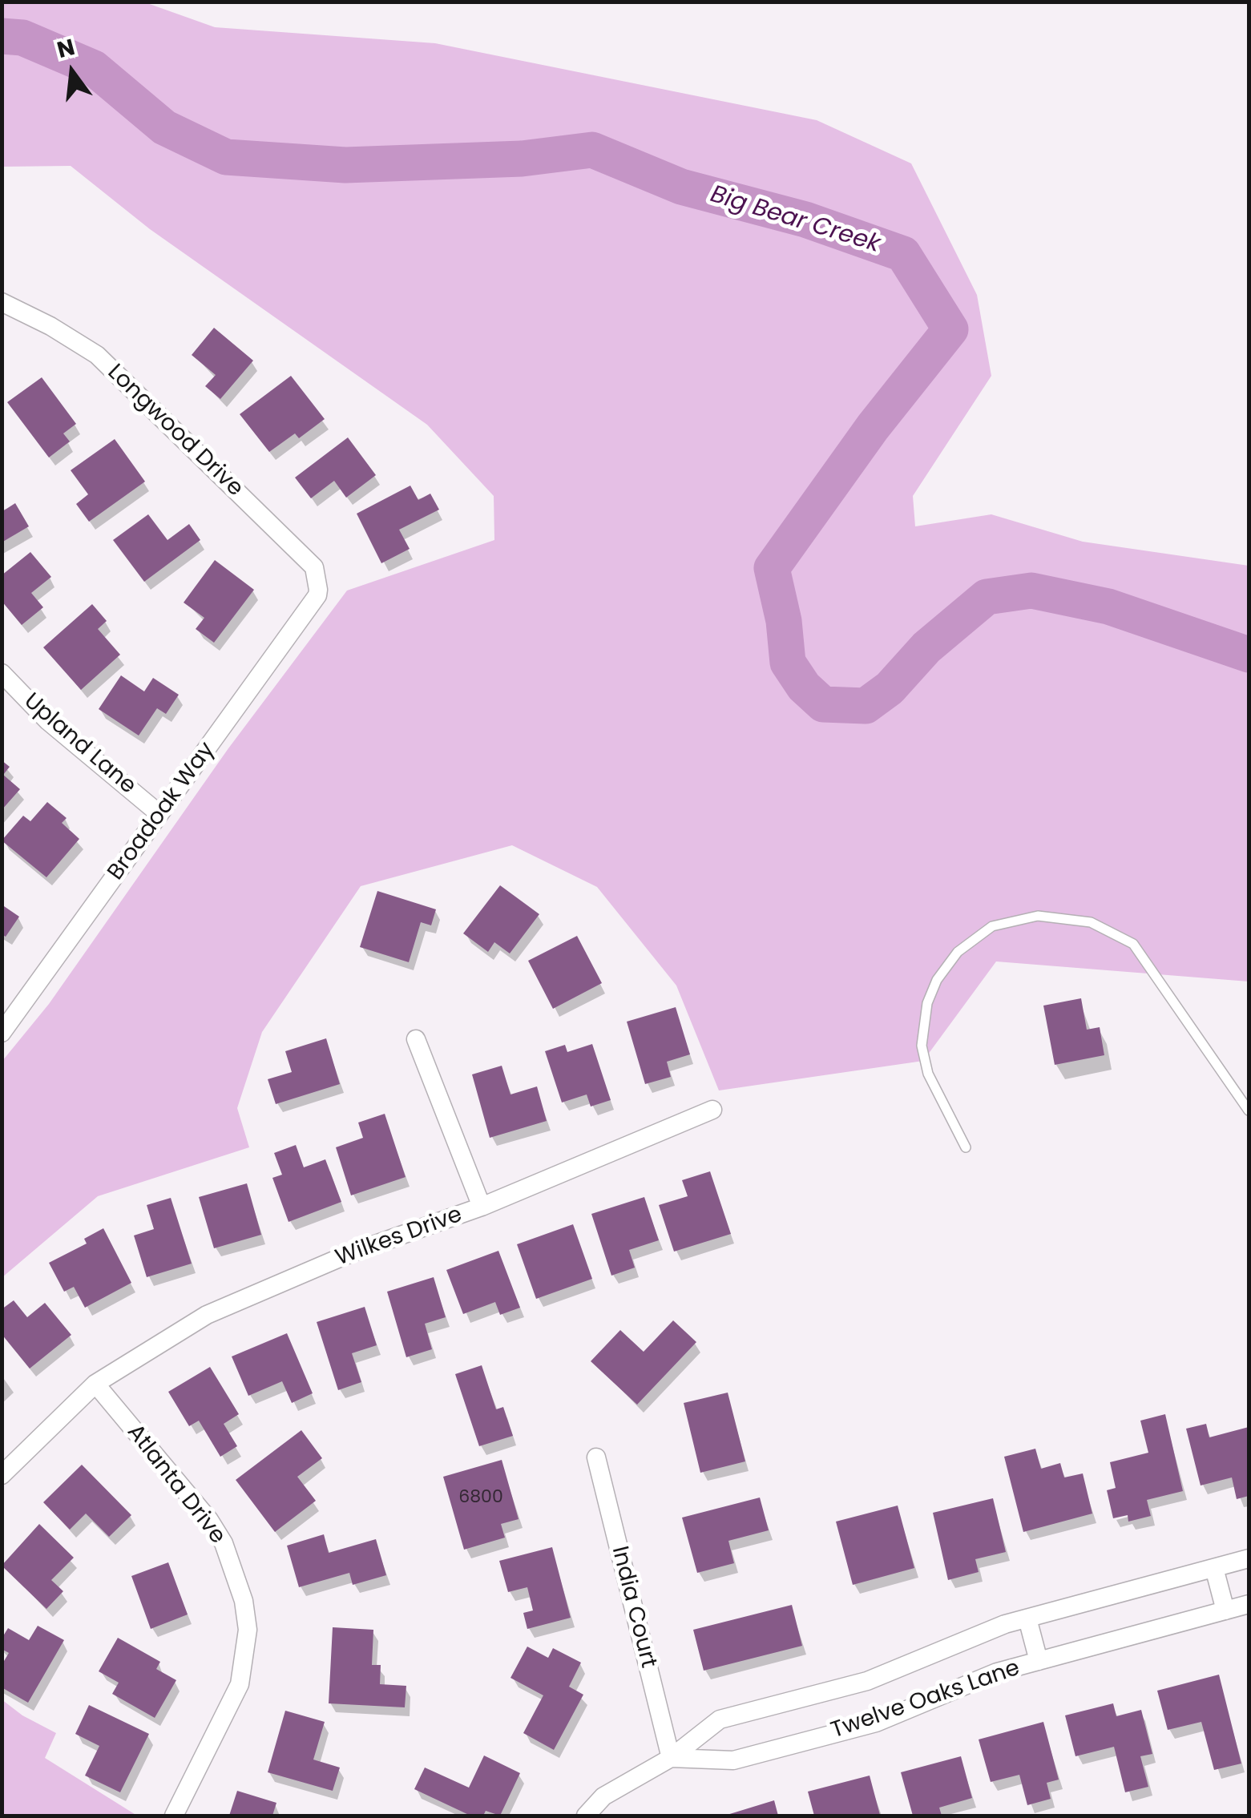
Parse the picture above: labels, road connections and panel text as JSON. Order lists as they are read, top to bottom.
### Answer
{
  "streets": {
    "street": [
      "Longwood Drive",
      "Upland Lane",
      "Broadoak Way",
      "Wilkes Drive",
      "Atlanta Drive",
      "India Court",
      "Twelve Oaks Lane"
    ]
  },
  "crossings": [
    ["Longwood Drive", "Broadoak Way"],
    ["Upland Lane", "Broadoak Way"],
    ["Wilkes Drive", "Atlanta Drive"],
    ["India Court", "Twelve Oaks Lane"]
  ],
  "water": ["Big Bear Creek"],
  "house_numbers": ["6800"],
  "north": "top"
}
